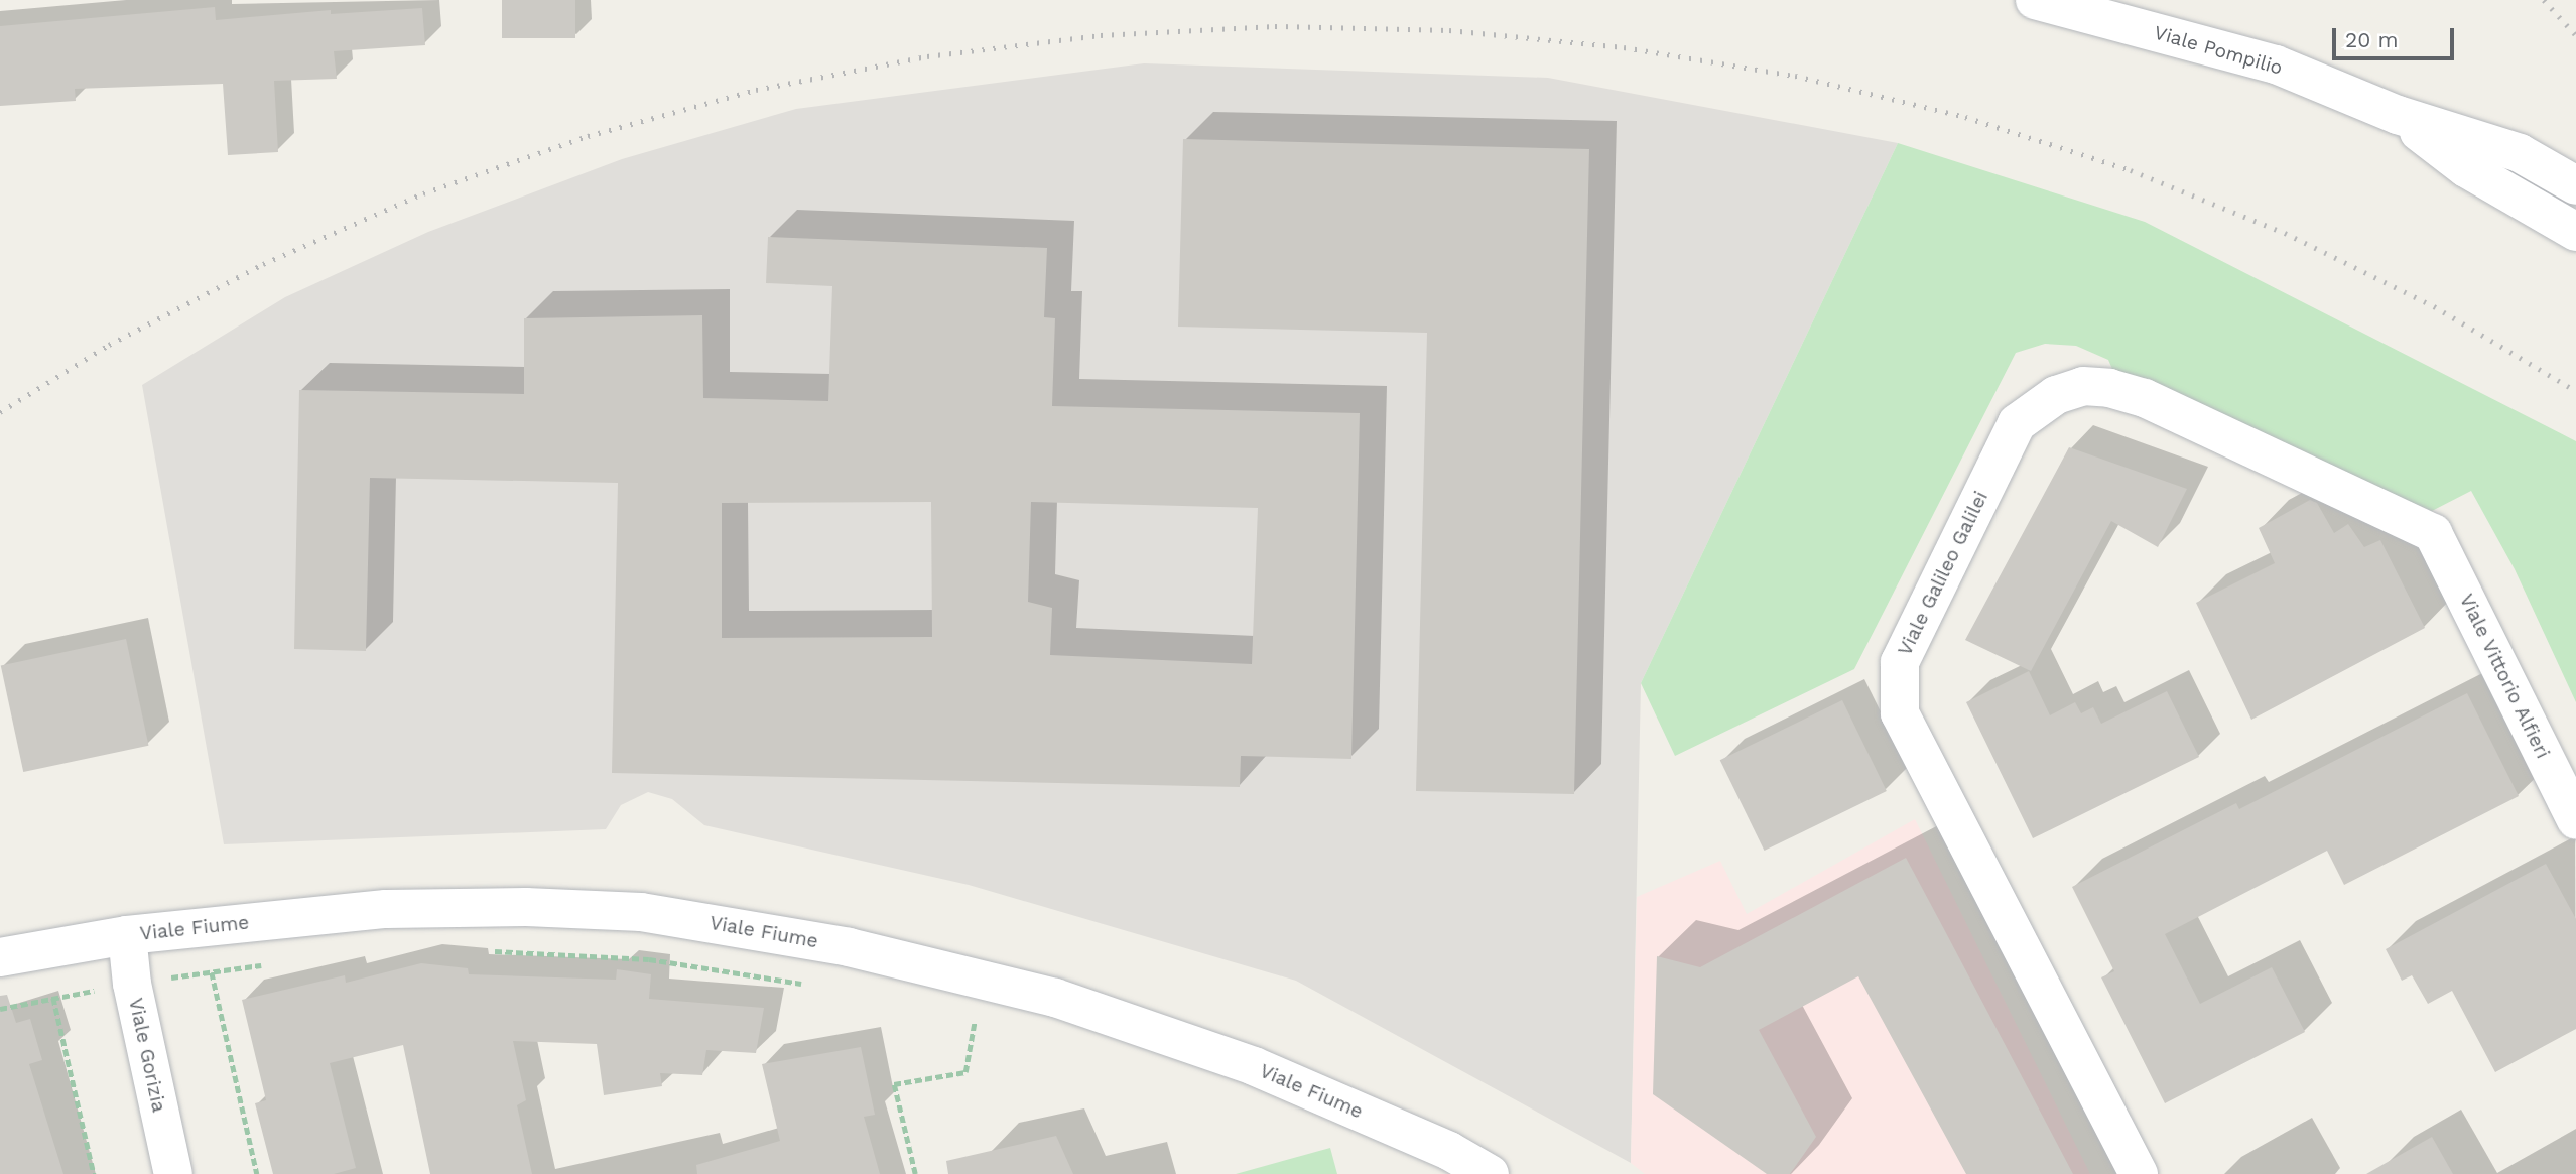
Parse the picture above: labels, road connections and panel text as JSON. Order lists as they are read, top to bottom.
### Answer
{
  "streets": {
    "street": [
      "Viale Pompilio",
      "Viale Galileo Galilei",
      "Viale Vittorio Alfieri",
      "Viale Fiume",
      "Viale Gorizia"
    ]
  },
  "crossings": [
    ["Viale Galileo Galilei", "Viale Vittorio Alfieri"],
    ["Viale Fiume", "Viale Gorizia"]
  ],
  "scale_bar": "20 m"
}
